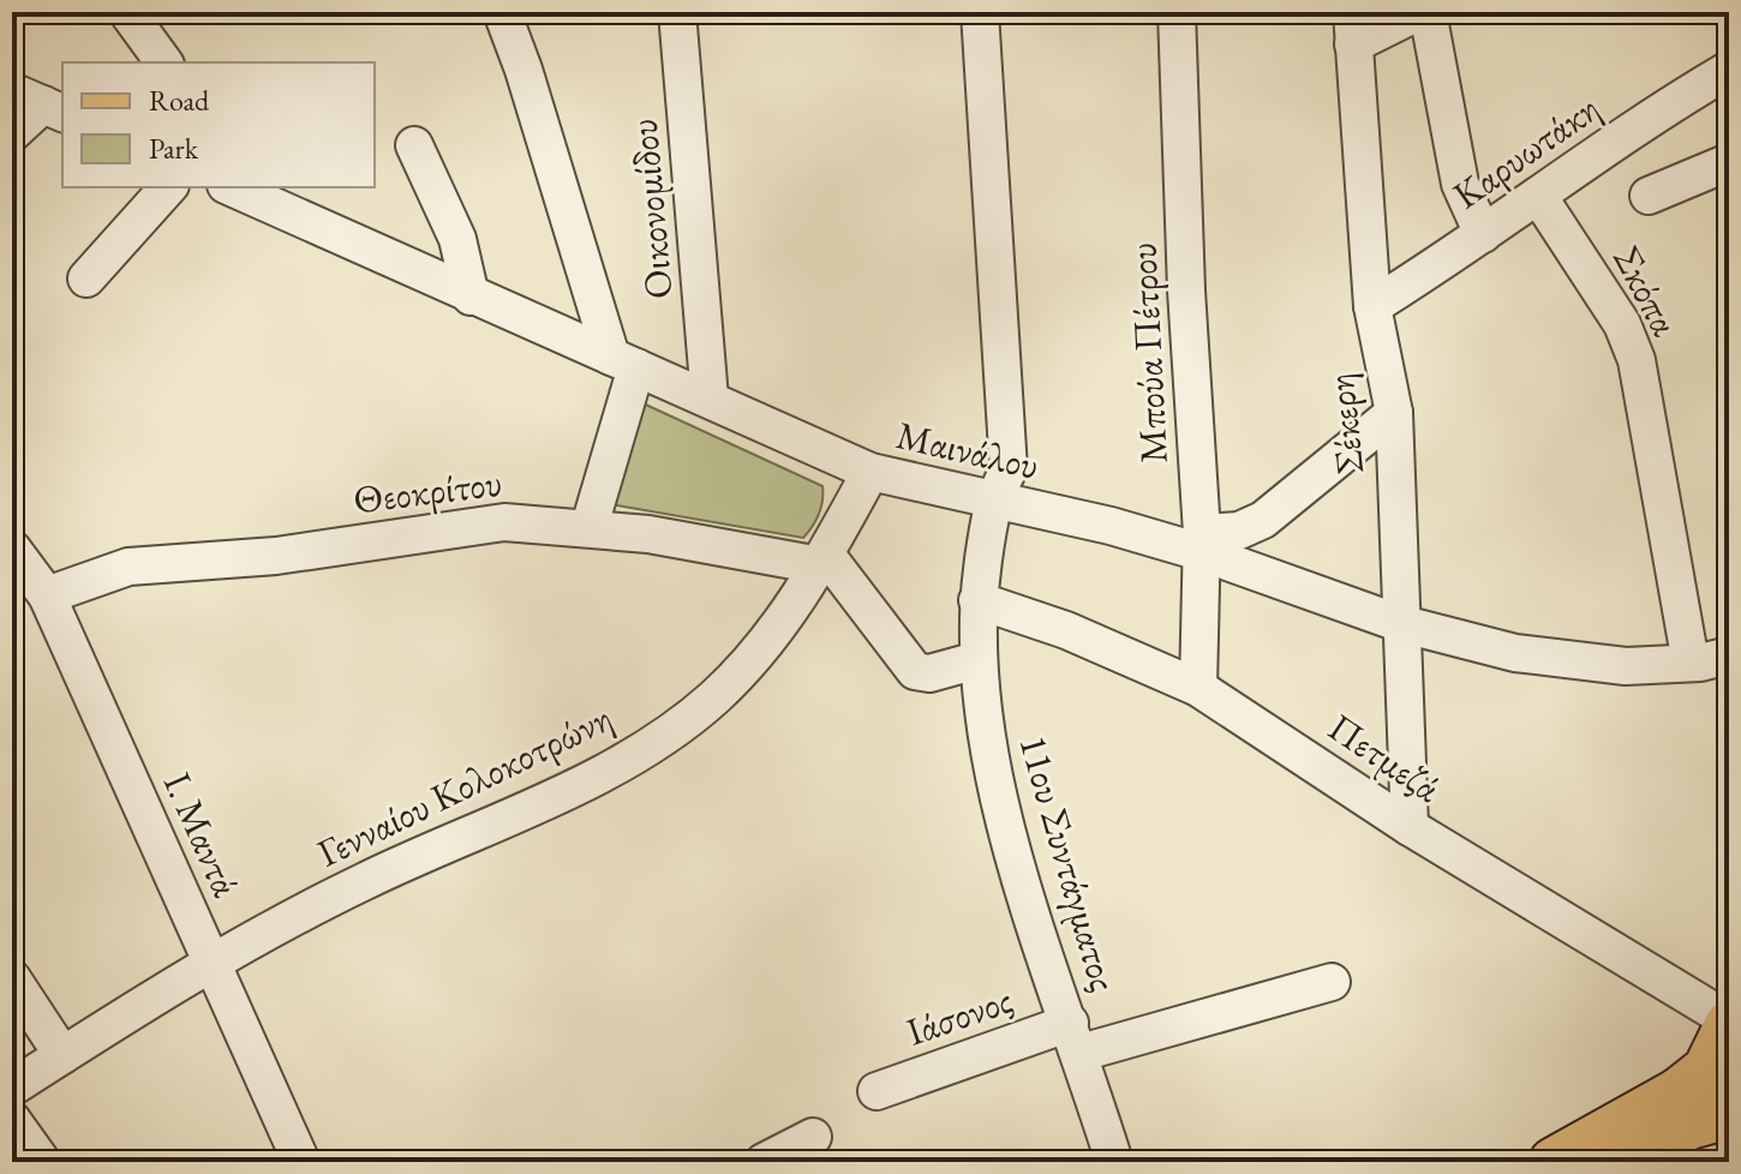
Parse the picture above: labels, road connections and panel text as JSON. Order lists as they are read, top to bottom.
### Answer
{
  "streets": {
    "street": [
      "Καρυωτάκη",
      "Οικονομίδου",
      "Σκόπα",
      "Μπούα Πέτρου",
      "Σέκερη",
      "Μαινάλου",
      "Θεοκρίτου",
      "Πετμεζά",
      "Γενναίου Κολοκοτρώνη",
      "Ι. Μαντά",
      "11ου Συντάγματος",
      "Ιάσονος"
    ]
  },
  "crossings": [
    ["Καρυωτάκη", "Σκόπα"],
    ["Καρυωτάκη", "Σέκερη"],
    ["Οικονομίδου", "Μαινάλου"],
    ["Σκόπα", "Μαινάλου"],
    ["Μπούα Πέτρου", "Μαινάλου"],
    ["Μπούα Πέτρου", "Πετμεζά"],
    ["Σέκερη", "Μαινάλου"],
    ["Σέκερη", "Πετμεζά"],
    ["Μαινάλου", "Γενναίου Κολοκοτρώνη"],
    ["Μαινάλου", "11ου Συντάγματος"],
    ["Θεοκρίτου", "Γενναίου Κολοκοτρώνη"],
    ["Θεοκρίτου", "Ι. Μαντά"],
    ["Πετμεζά", "11ου Συντάγματος"],
    ["Γενναίου Κολοκοτρώνη", "Ι. Μαντά"],
    ["11ου Συντάγματος", "Ιάσονος"]
  ],
  "legend": ["Road", "Park"]
}
